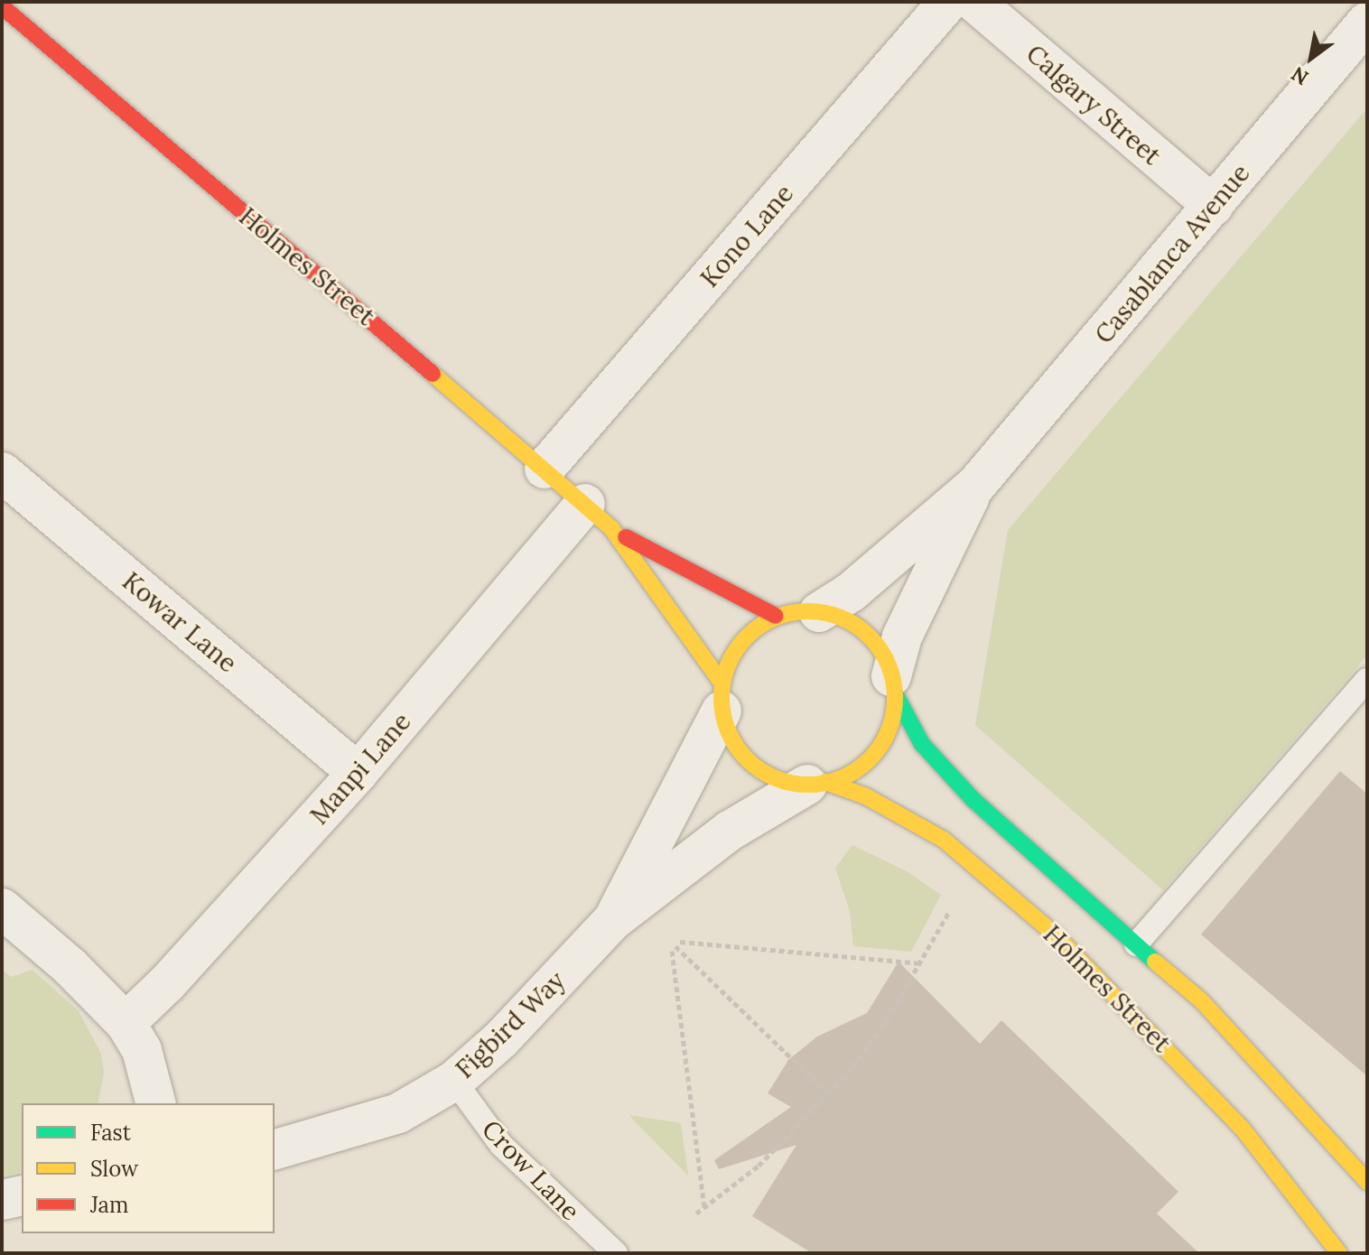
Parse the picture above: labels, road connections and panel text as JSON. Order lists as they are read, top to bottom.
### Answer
{
  "streets": {
    "main road": ["Holmes Street"],
    "street": [
      "Calgary Street",
      "Kono Lane",
      "Casablanca Avenue",
      "Kowar Lane",
      "Manpi Lane",
      "Figbird Way"
    ],
    "lane": ["Crow Lane"]
  },
  "crossings": [
    ["Calgary Street", "Casablanca Avenue"],
    ["Kono Lane", "Holmes Street"],
    ["Casablanca Avenue", "Holmes Street"],
    ["Casablanca Avenue", "Figbird Way"],
    ["Holmes Street", "Manpi Lane"],
    ["Holmes Street", "Figbird Way"],
    ["Kowar Lane", "Manpi Lane"],
    ["Figbird Way", "Crow Lane"]
  ],
  "legend": ["Fast", "Slow", "Jam"],
  "north": "bottom left"
}
